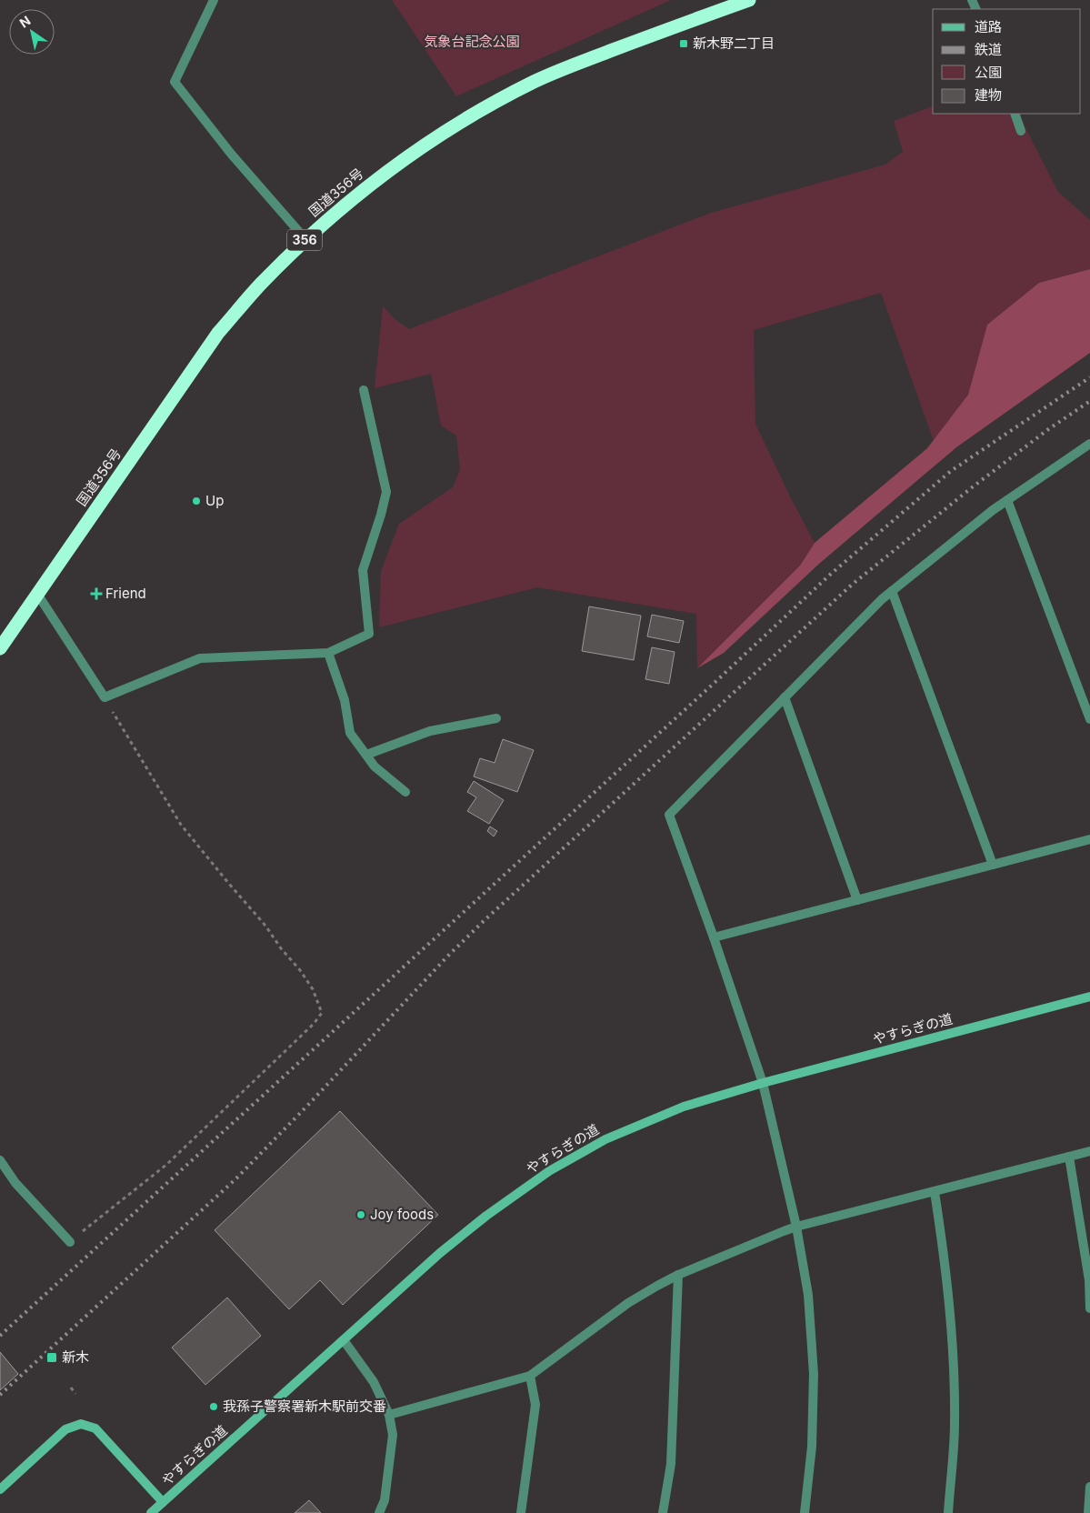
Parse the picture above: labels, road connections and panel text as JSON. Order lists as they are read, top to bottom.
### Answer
{
  "streets": {
    "highway": ["国道356号", "356"],
    "street": ["やすらぎの道"]
  },
  "parks": ["気象台記念公園"],
  "places": {
    "transit": ["新木野二丁目", "新木"],
    "other": ["Up", "Joy foods", "我孫子警察署新木駅前交番"],
    "health": ["Friend"]
  },
  "legend": [
    "道路",
    "鉄道",
    "公園",
    "建物"
  ],
  "north": "top left"
}
